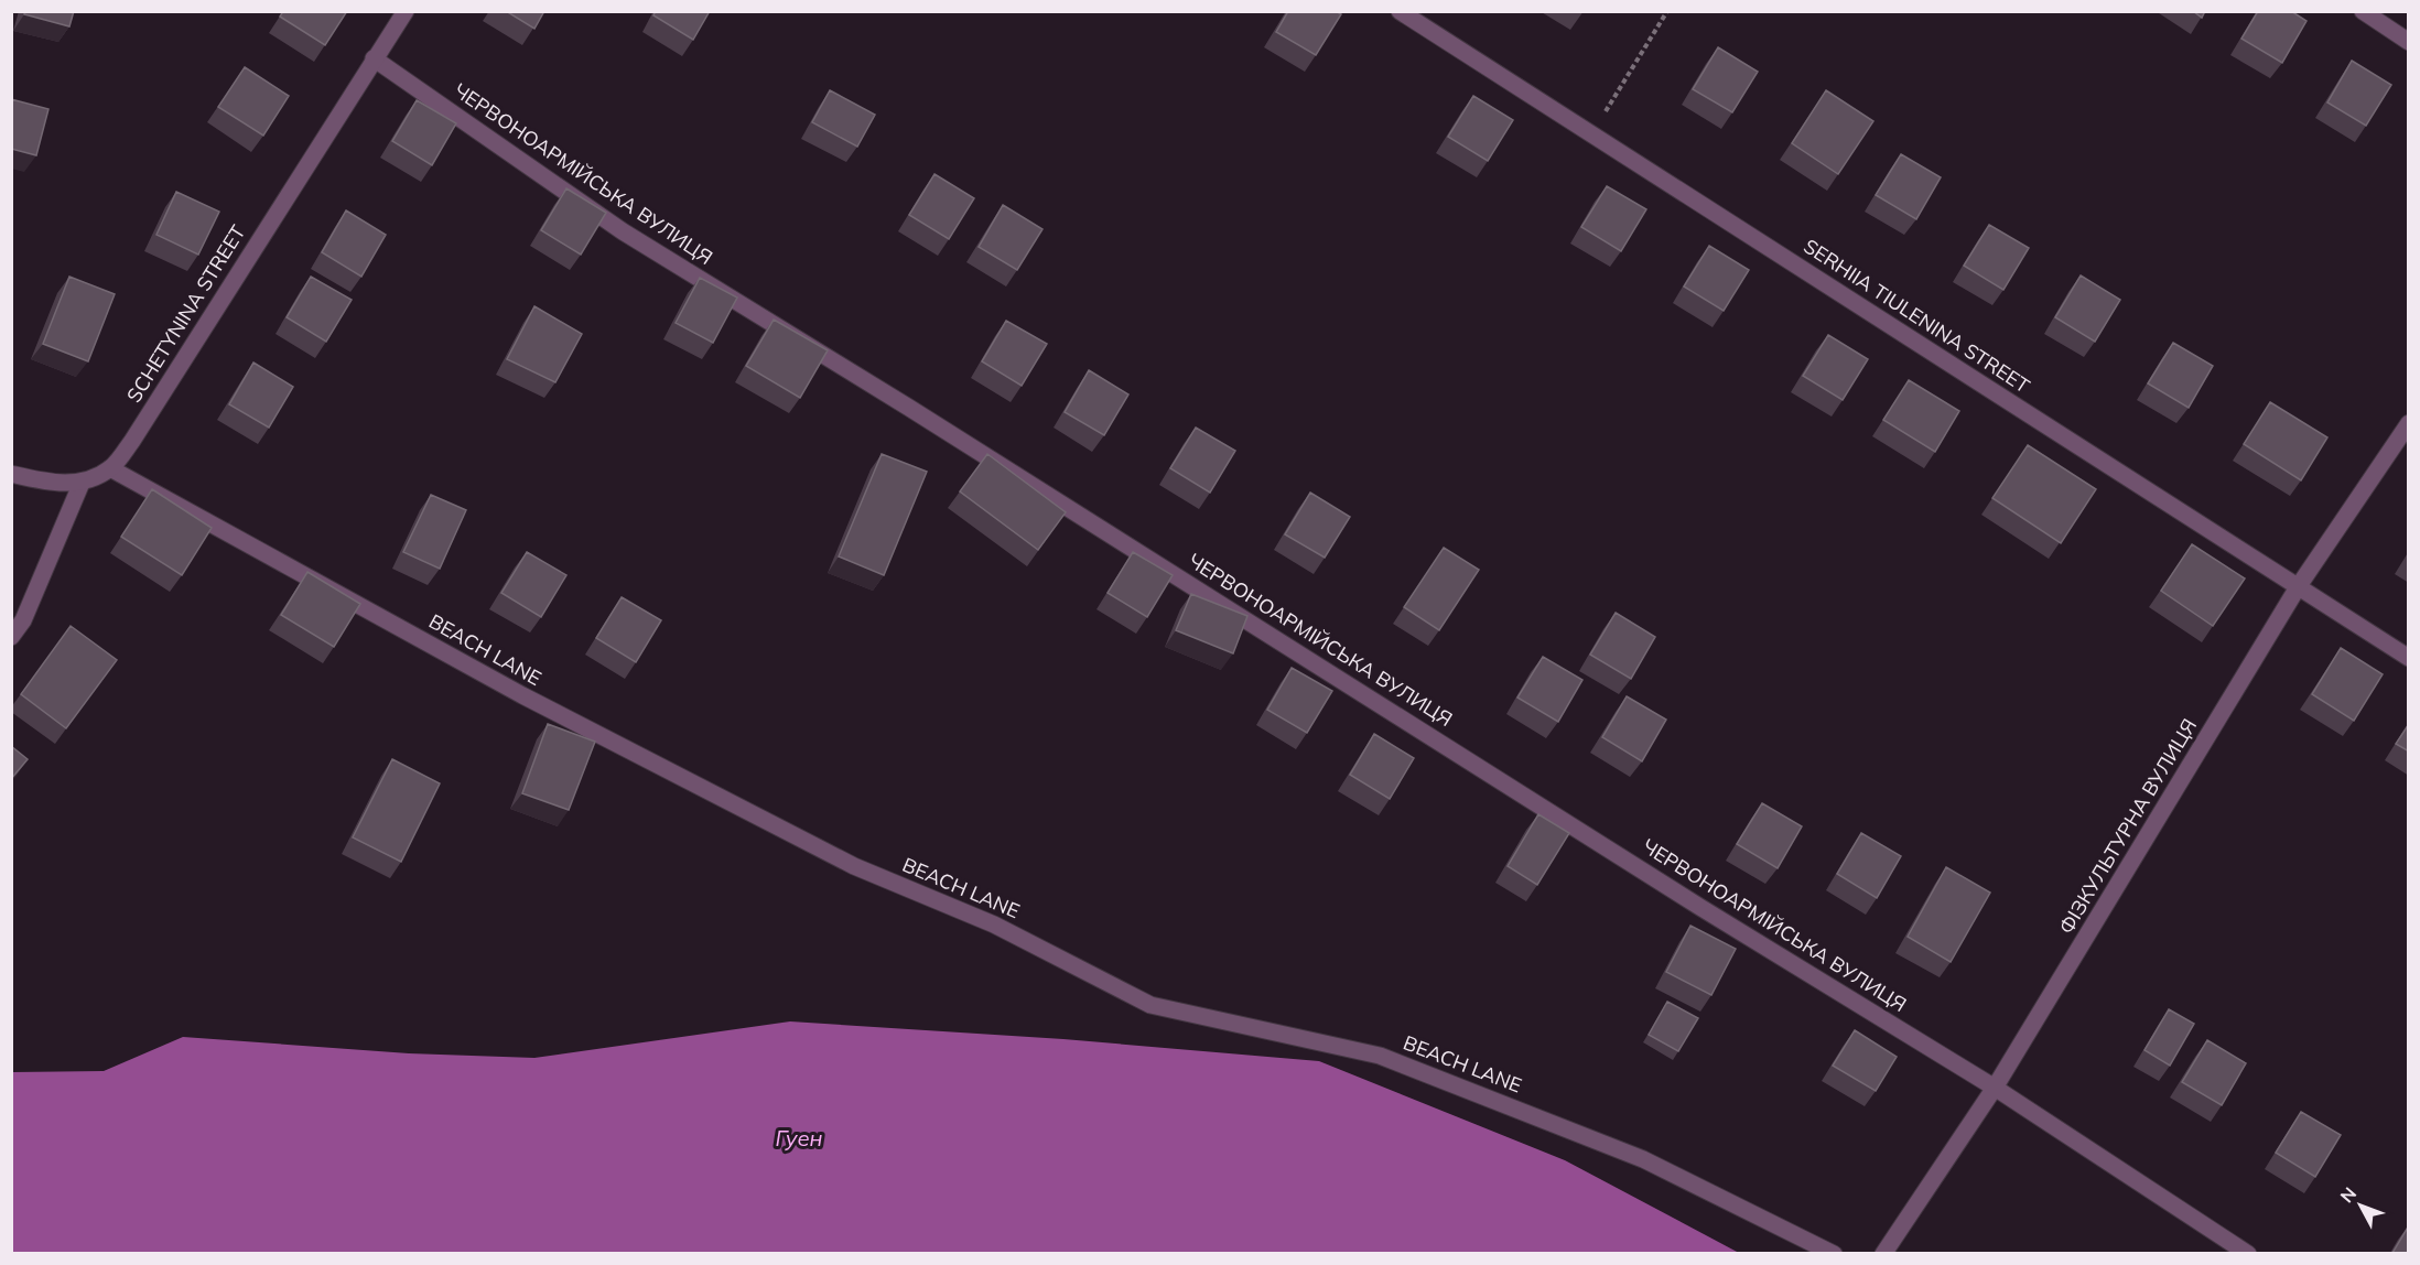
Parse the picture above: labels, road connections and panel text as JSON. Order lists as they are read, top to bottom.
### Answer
{
  "streets": {
    "street": [
      "ЧЕРВОНОАРМІЙСЬКА ВУЛИЦЯ",
      "SCHETYNINA STREET",
      "SERHIIA TIULENINA STREET",
      "BEACH LANE",
      "ФІЗКУЛЬТУРНА ВУЛИЦЯ"
    ]
  },
  "crossings": [
    ["ЧЕРВОНОАРМІЙСЬКА ВУЛИЦЯ", "SCHETYNINA STREET"],
    ["ЧЕРВОНОАРМІЙСЬКА ВУЛИЦЯ", "ФІЗКУЛЬТУРНА ВУЛИЦЯ"],
    ["SCHETYNINA STREET", "BEACH LANE"],
    ["SERHIIA TIULENINA STREET", "ФІЗКУЛЬТУРНА ВУЛИЦЯ"]
  ],
  "water": ["Гуен"],
  "north": "top left"
}
